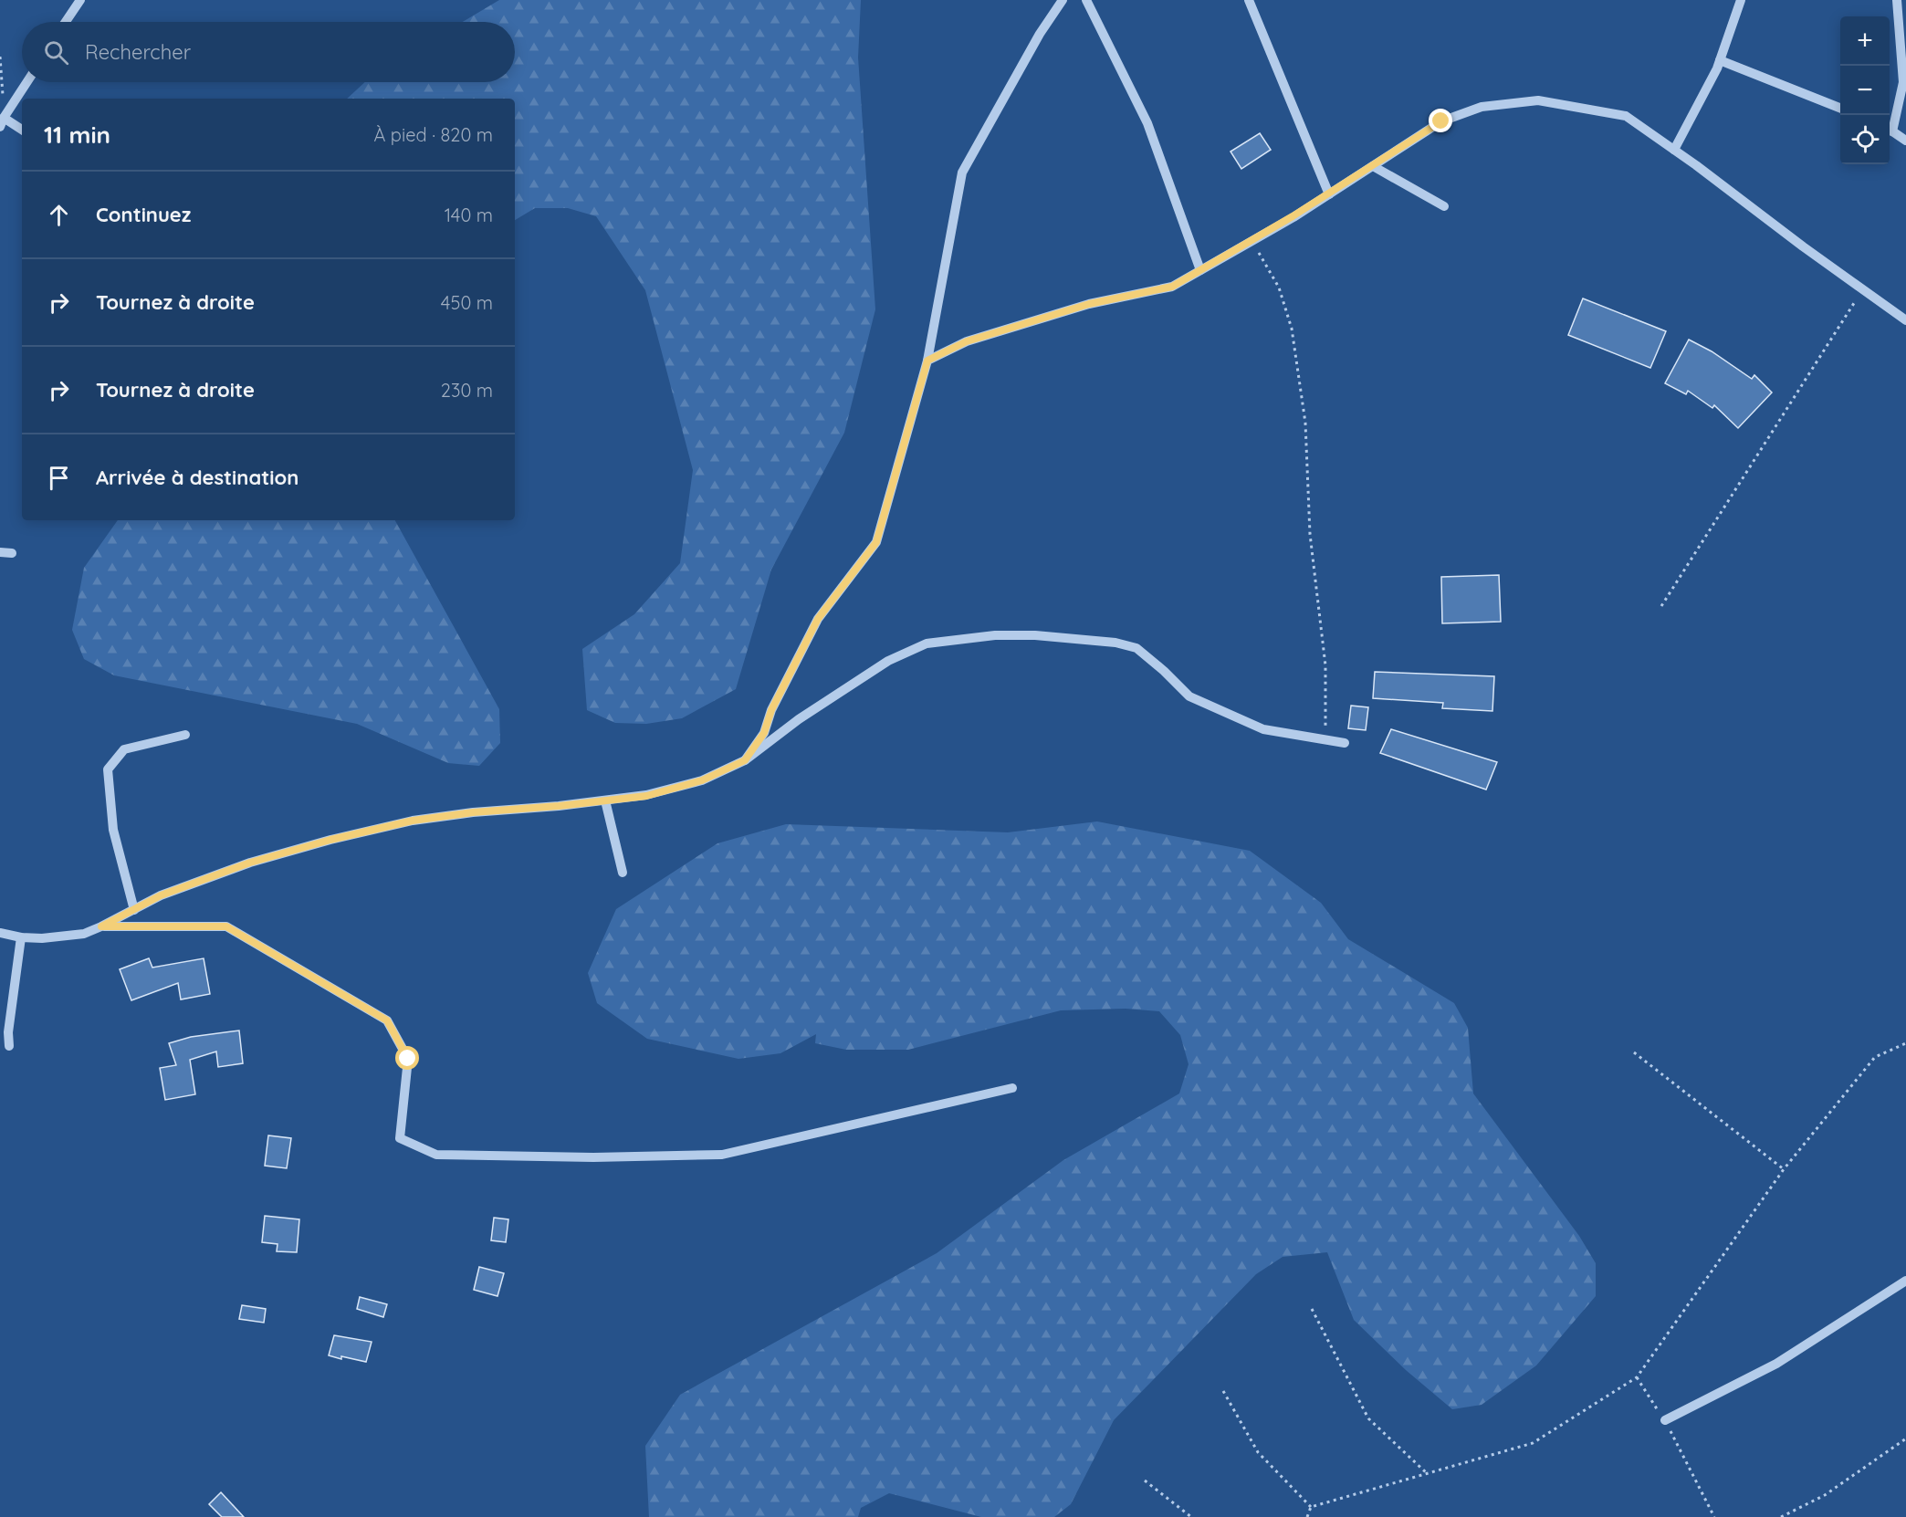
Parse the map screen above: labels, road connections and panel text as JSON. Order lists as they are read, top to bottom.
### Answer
{
  "page": {
    "map_buttons": ["+", "−"],
    "search": "Rechercher",
    "heading": ["11 min", "À pied · 820 m"],
    "list": [
      ["Continuez", "140 m"],
      ["Tournez à droite", "450 m"],
      ["Tournez à droite", "230 m"],
      "Arrivée à destination"
    ]
  }
}
